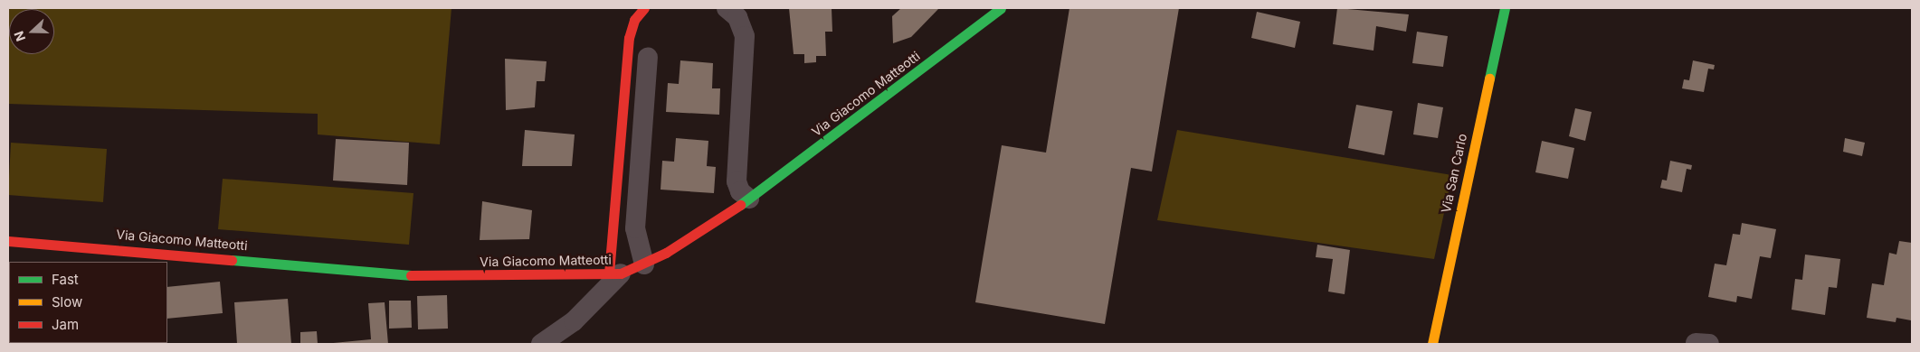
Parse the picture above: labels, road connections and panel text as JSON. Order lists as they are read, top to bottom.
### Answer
{
  "streets": {
    "street": ["Via Giacomo Matteotti", "Via San Carlo"]
  },
  "legend": ["Fast", "Slow", "Jam"],
  "north": "left"
}
